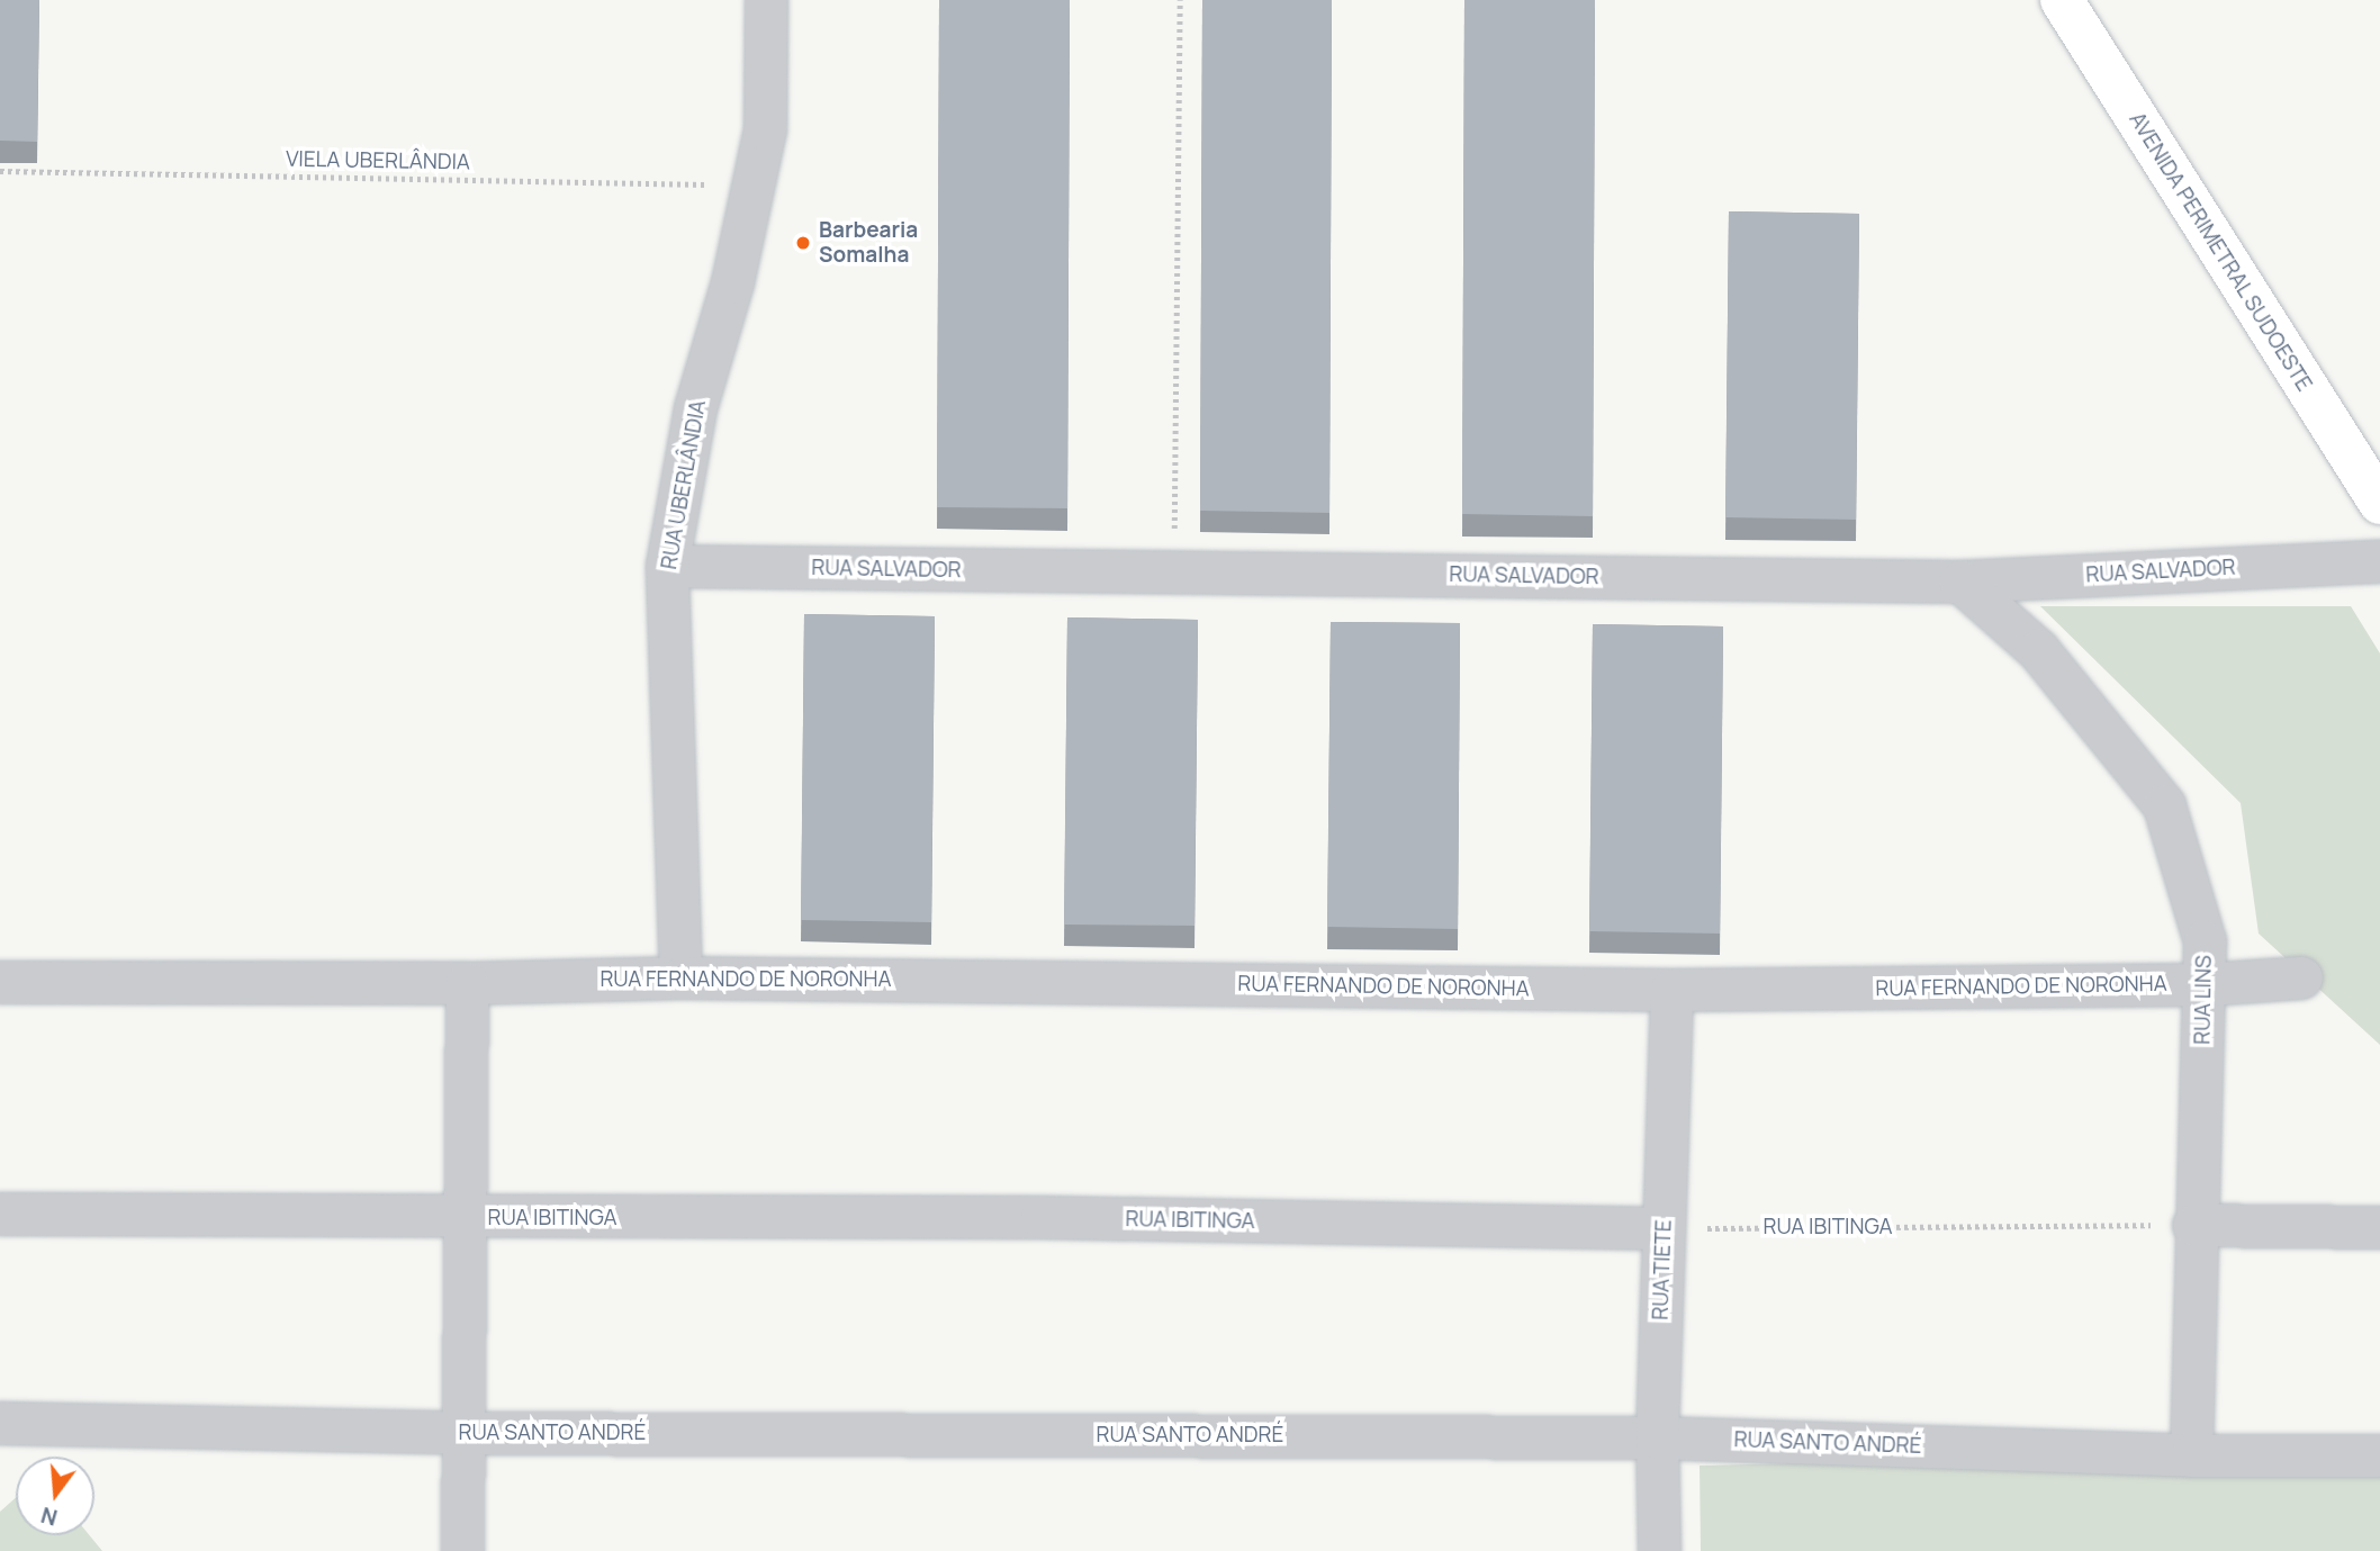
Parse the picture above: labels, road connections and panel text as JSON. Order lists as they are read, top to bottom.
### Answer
{
  "streets": {
    "main road": ["AVENIDA PERIMETRAL SUDOESTE"],
    "street": [
      "RUA UBERLÂNDIA",
      "RUA SALVADOR",
      "RUA FERNANDO DE NORONHA",
      "RUA LINS",
      "RUA IBITINGA",
      "RUA TIETE",
      "RUA SANTO ANDRÉ"
    ],
    "path": ["VIELA UBERLÂNDIA"]
  },
  "crossings": [
    ["VIELA UBERLÂNDIA", "RUA UBERLÂNDIA"],
    ["RUA UBERLÂNDIA", "RUA SALVADOR"],
    ["RUA UBERLÂNDIA", "RUA FERNANDO DE NORONHA"],
    ["RUA SALVADOR", "RUA LINS"],
    ["RUA FERNANDO DE NORONHA", "RUA LINS"],
    ["RUA FERNANDO DE NORONHA", "RUA TIETE"],
    ["RUA LINS", "RUA IBITINGA"],
    ["RUA LINS", "RUA SANTO ANDRÉ"],
    ["RUA IBITINGA", "RUA TIETE"],
    ["RUA TIETE", "RUA SANTO ANDRÉ"]
  ],
  "places": ["Barbearia Somalha"],
  "north": "bottom"
}
